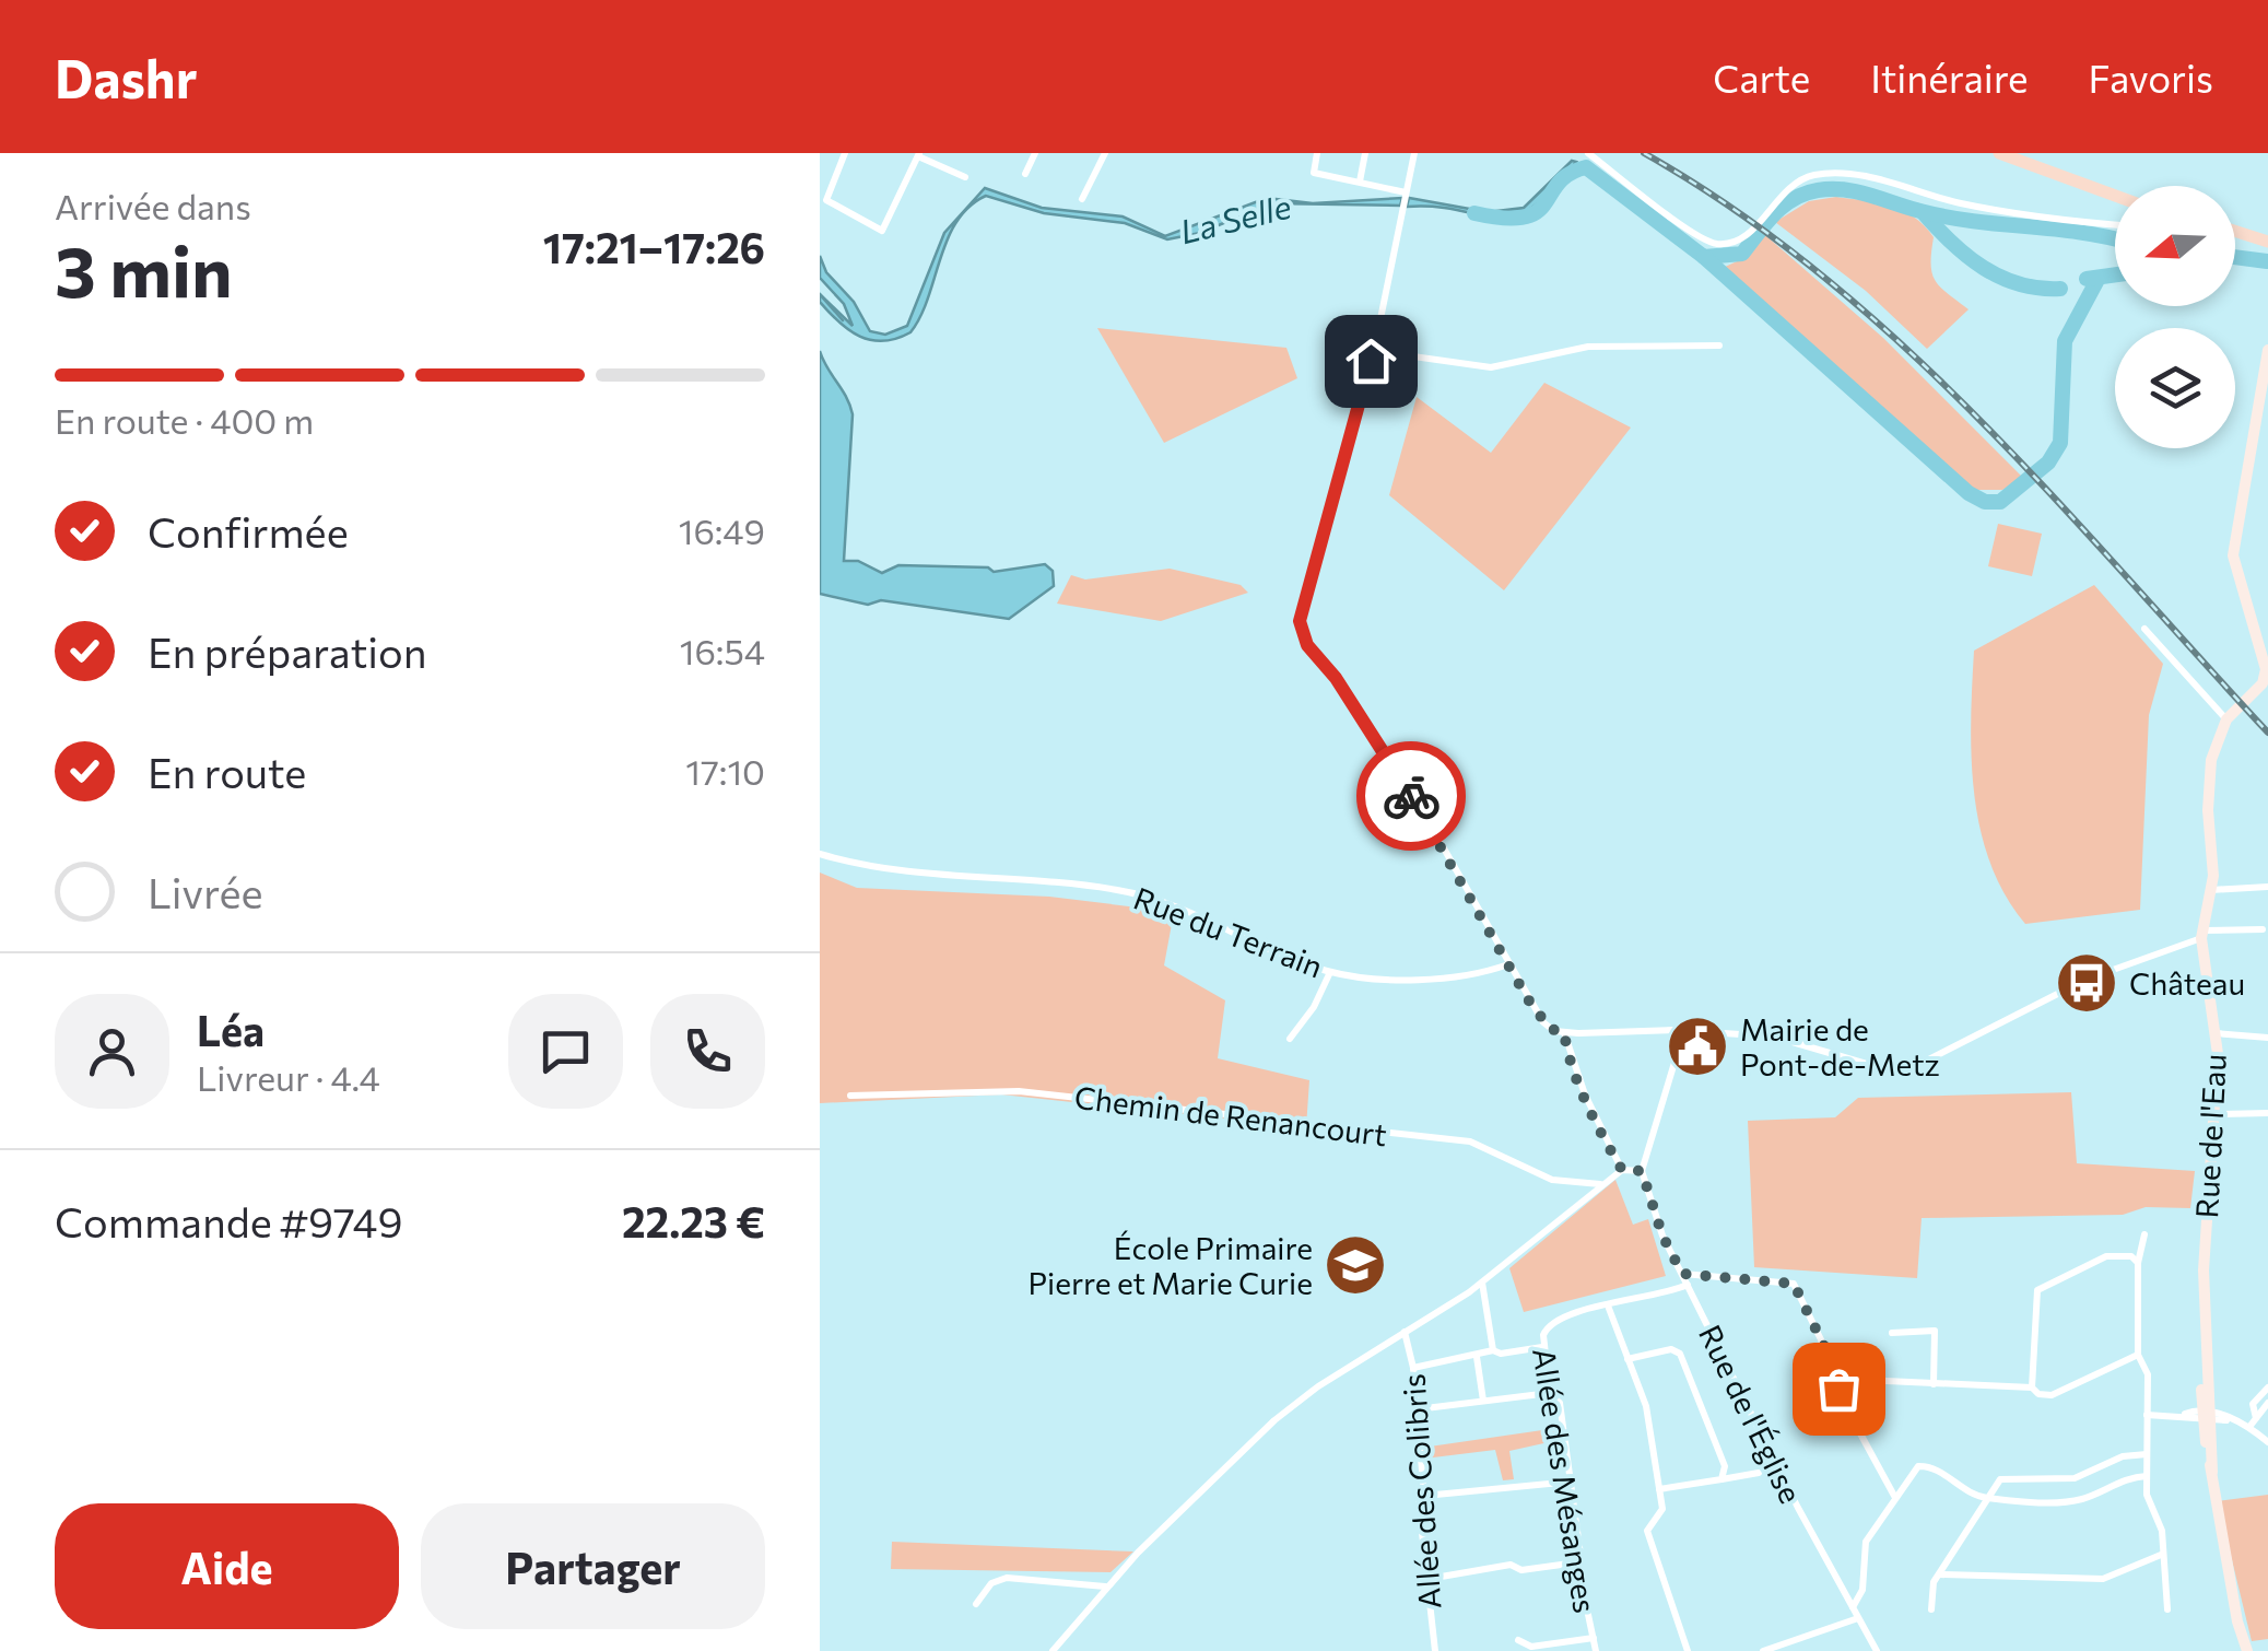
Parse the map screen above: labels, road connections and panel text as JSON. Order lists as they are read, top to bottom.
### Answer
{
  "streets": {
    "street": [
      "Rue du Terrain",
      "Chemin de Renancourt",
      "Rue de l'Eau",
      "Rue de l'Église",
      "Allée des Mésanges",
      "Allée des Colibris"
    ]
  },
  "crossings": [
    ["Rue de l'Église", "Allée des Mésanges"]
  ],
  "water": ["La Selle"],
  "places": {
    "bus stop": ["Château"],
    "public building": ["Mairie de Pont-de-Metz"],
    "school or university": ["École Primaire Pierre et Marie Curie"]
  },
  "north": "left",
  "page": {
    "header": "Dashr",
    "nav": ["Carte", "Itinéraire", "Favoris"],
    "heading": ["3 min", "Arrivée dans", "17:21–17:26"],
    "panel": [
      "Léa",
      "Livreur · 4.4",
      "Commande #9749",
      "22.23 €"
    ],
    "bar": "En route · 400 m",
    "list": [
      ["Confirmée", "16:49"],
      ["En préparation", "16:54"],
      ["En route", "17:10"],
      "Livrée"
    ],
    "buttons": ["Aide", "Partager"]
  }
}
